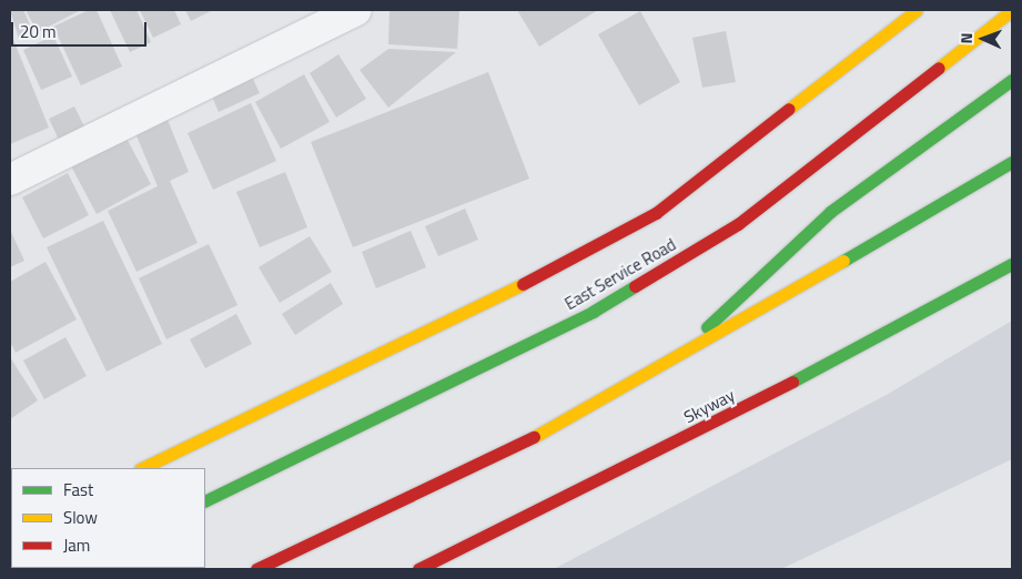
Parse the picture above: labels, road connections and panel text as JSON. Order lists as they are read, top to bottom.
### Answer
{
  "streets": {
    "main road": ["East Service Road", "Skyway"]
  },
  "legend": ["Fast", "Slow", "Jam"],
  "scale_bar": "20 m",
  "north": "left"
}
